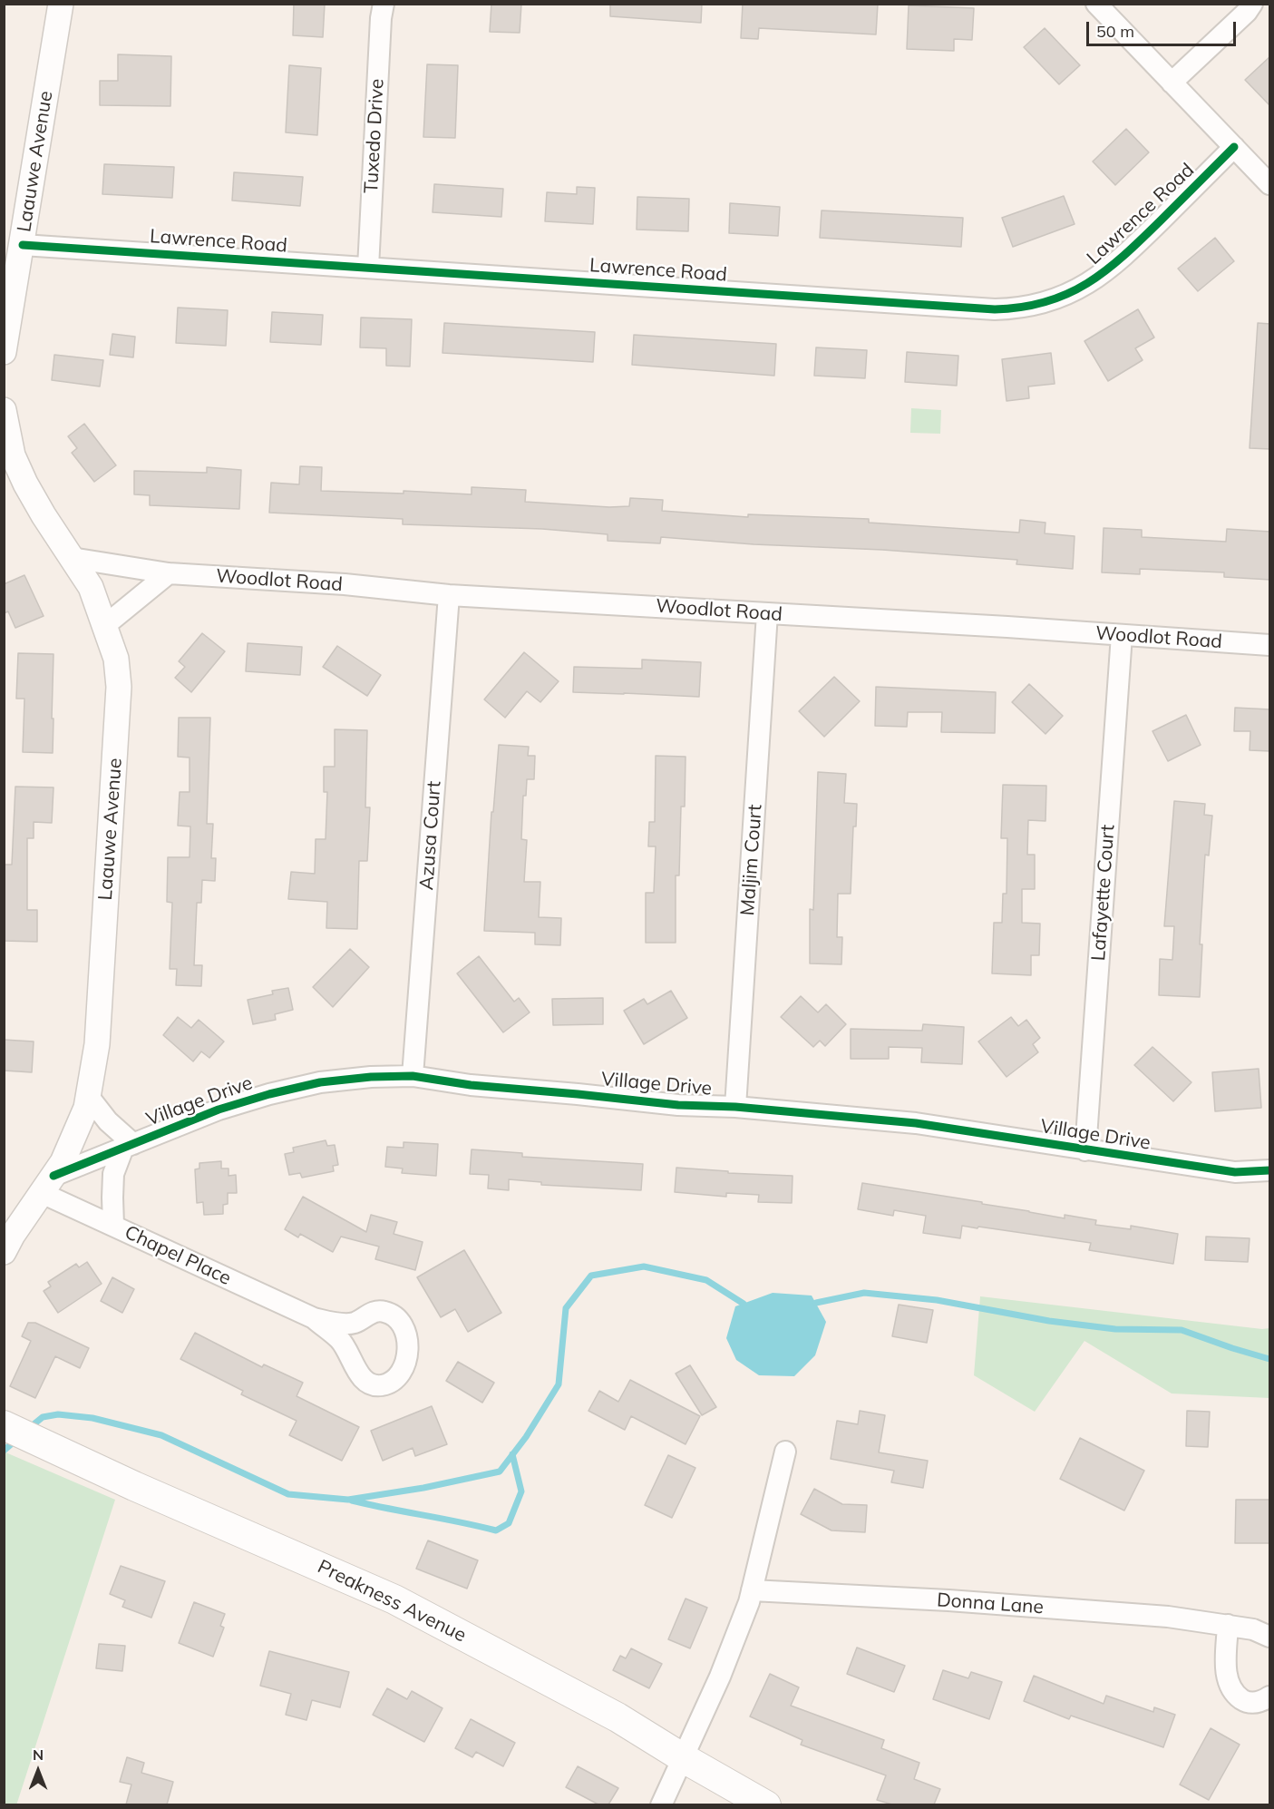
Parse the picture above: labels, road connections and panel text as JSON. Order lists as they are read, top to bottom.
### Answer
{
  "streets": {
    "main road": ["Preakness Avenue"],
    "street": [
      "Tuxedo Drive",
      "Laauwe Avenue",
      "Lawrence Road",
      "Woodlot Road",
      "Azusa Court",
      "Maljim Court",
      "Lafayette Court",
      "Village Drive",
      "Chapel Place",
      "Donna Lane"
    ]
  },
  "crossings": [
    ["Tuxedo Drive", "Lawrence Road"],
    ["Laauwe Avenue", "Lawrence Road"],
    ["Laauwe Avenue", "Woodlot Road"],
    ["Laauwe Avenue", "Village Drive"],
    ["Laauwe Avenue", "Chapel Place"],
    ["Woodlot Road", "Azusa Court"],
    ["Woodlot Road", "Maljim Court"],
    ["Woodlot Road", "Lafayette Court"],
    ["Azusa Court", "Village Drive"],
    ["Maljim Court", "Village Drive"],
    ["Lafayette Court", "Village Drive"],
    ["Village Drive", "Chapel Place"]
  ],
  "scale_bar": "50 m",
  "north": "top"
}
